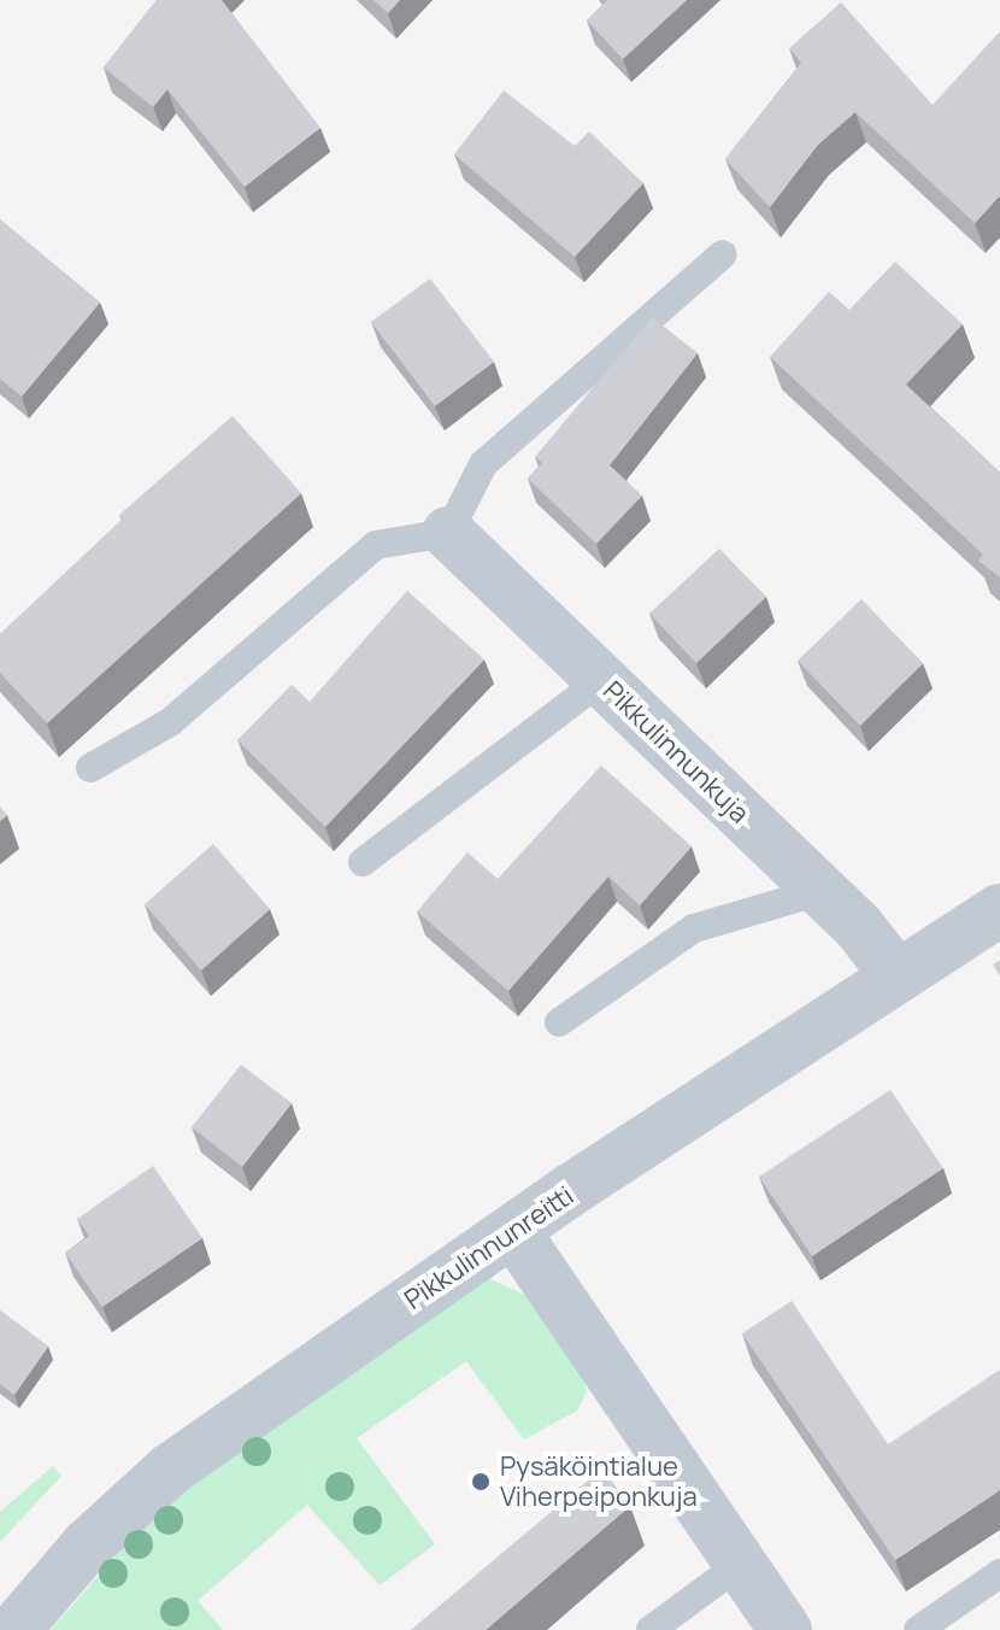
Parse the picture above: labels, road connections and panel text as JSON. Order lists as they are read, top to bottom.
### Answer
{
  "streets": {
    "street": ["Pikkulinnunkuja", "Pikkulinnunreitti"]
  },
  "crossings": [
    ["Pikkulinnunkuja", "Pikkulinnunreitti"]
  ],
  "places": ["Pysäköintialue Viherpeiponkuja"]
}
